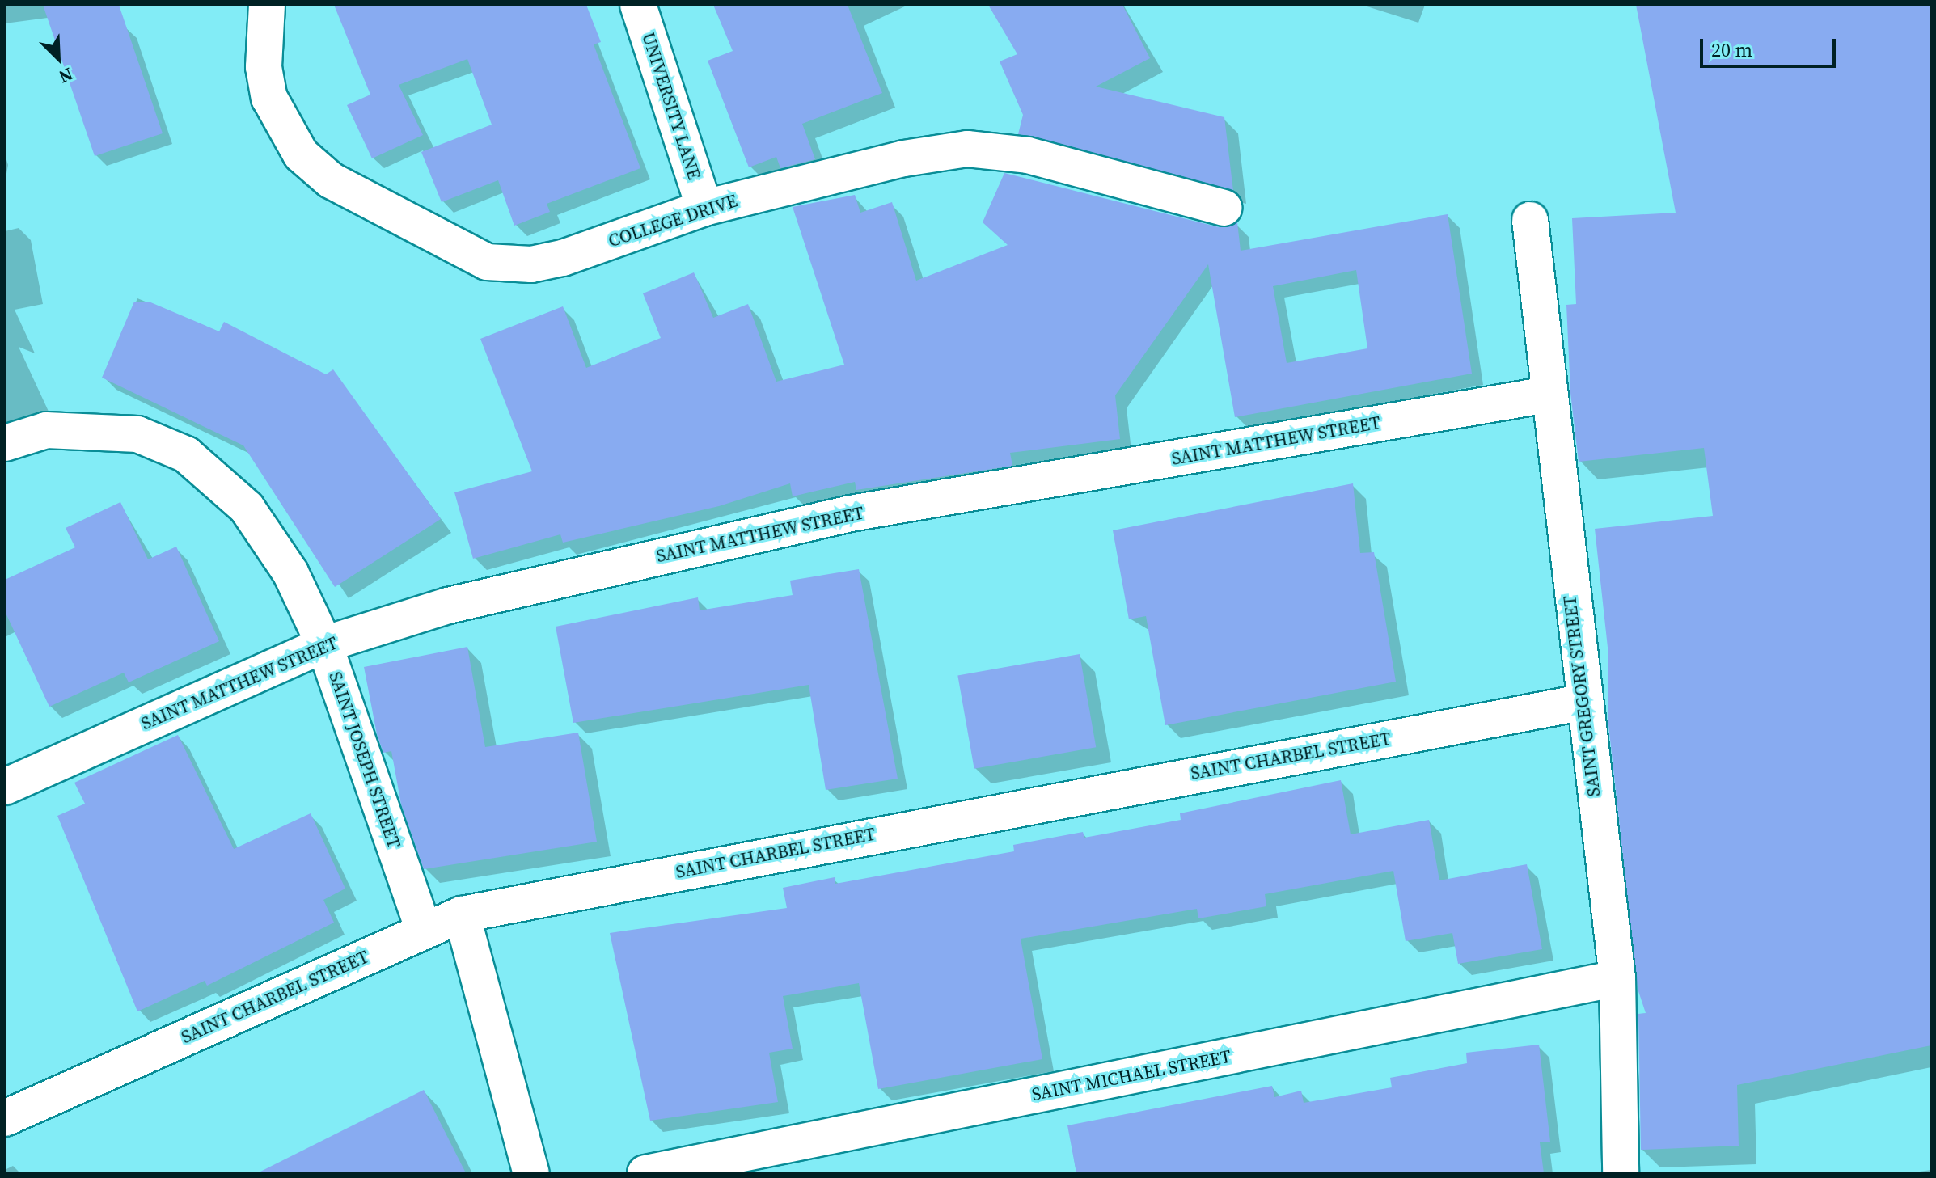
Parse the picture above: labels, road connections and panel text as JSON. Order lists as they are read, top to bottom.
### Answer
{
  "streets": {
    "street": [
      "UNIVERSITY LANE",
      "COLLEGE DRIVE",
      "SAINT MATTHEW STREET",
      "SAINT GREGORY STREET",
      "SAINT CHARBEL STREET",
      "SAINT JOSEPH STREET",
      "SAINT MICHAEL STREET"
    ]
  },
  "crossings": [
    ["UNIVERSITY LANE", "COLLEGE DRIVE"],
    ["SAINT MATTHEW STREET", "SAINT GREGORY STREET"],
    ["SAINT MATTHEW STREET", "SAINT JOSEPH STREET"],
    ["SAINT GREGORY STREET", "SAINT CHARBEL STREET"],
    ["SAINT GREGORY STREET", "SAINT MICHAEL STREET"],
    ["SAINT CHARBEL STREET", "SAINT JOSEPH STREET"]
  ],
  "scale_bar": "20 m",
  "north": "bottom right"
}
